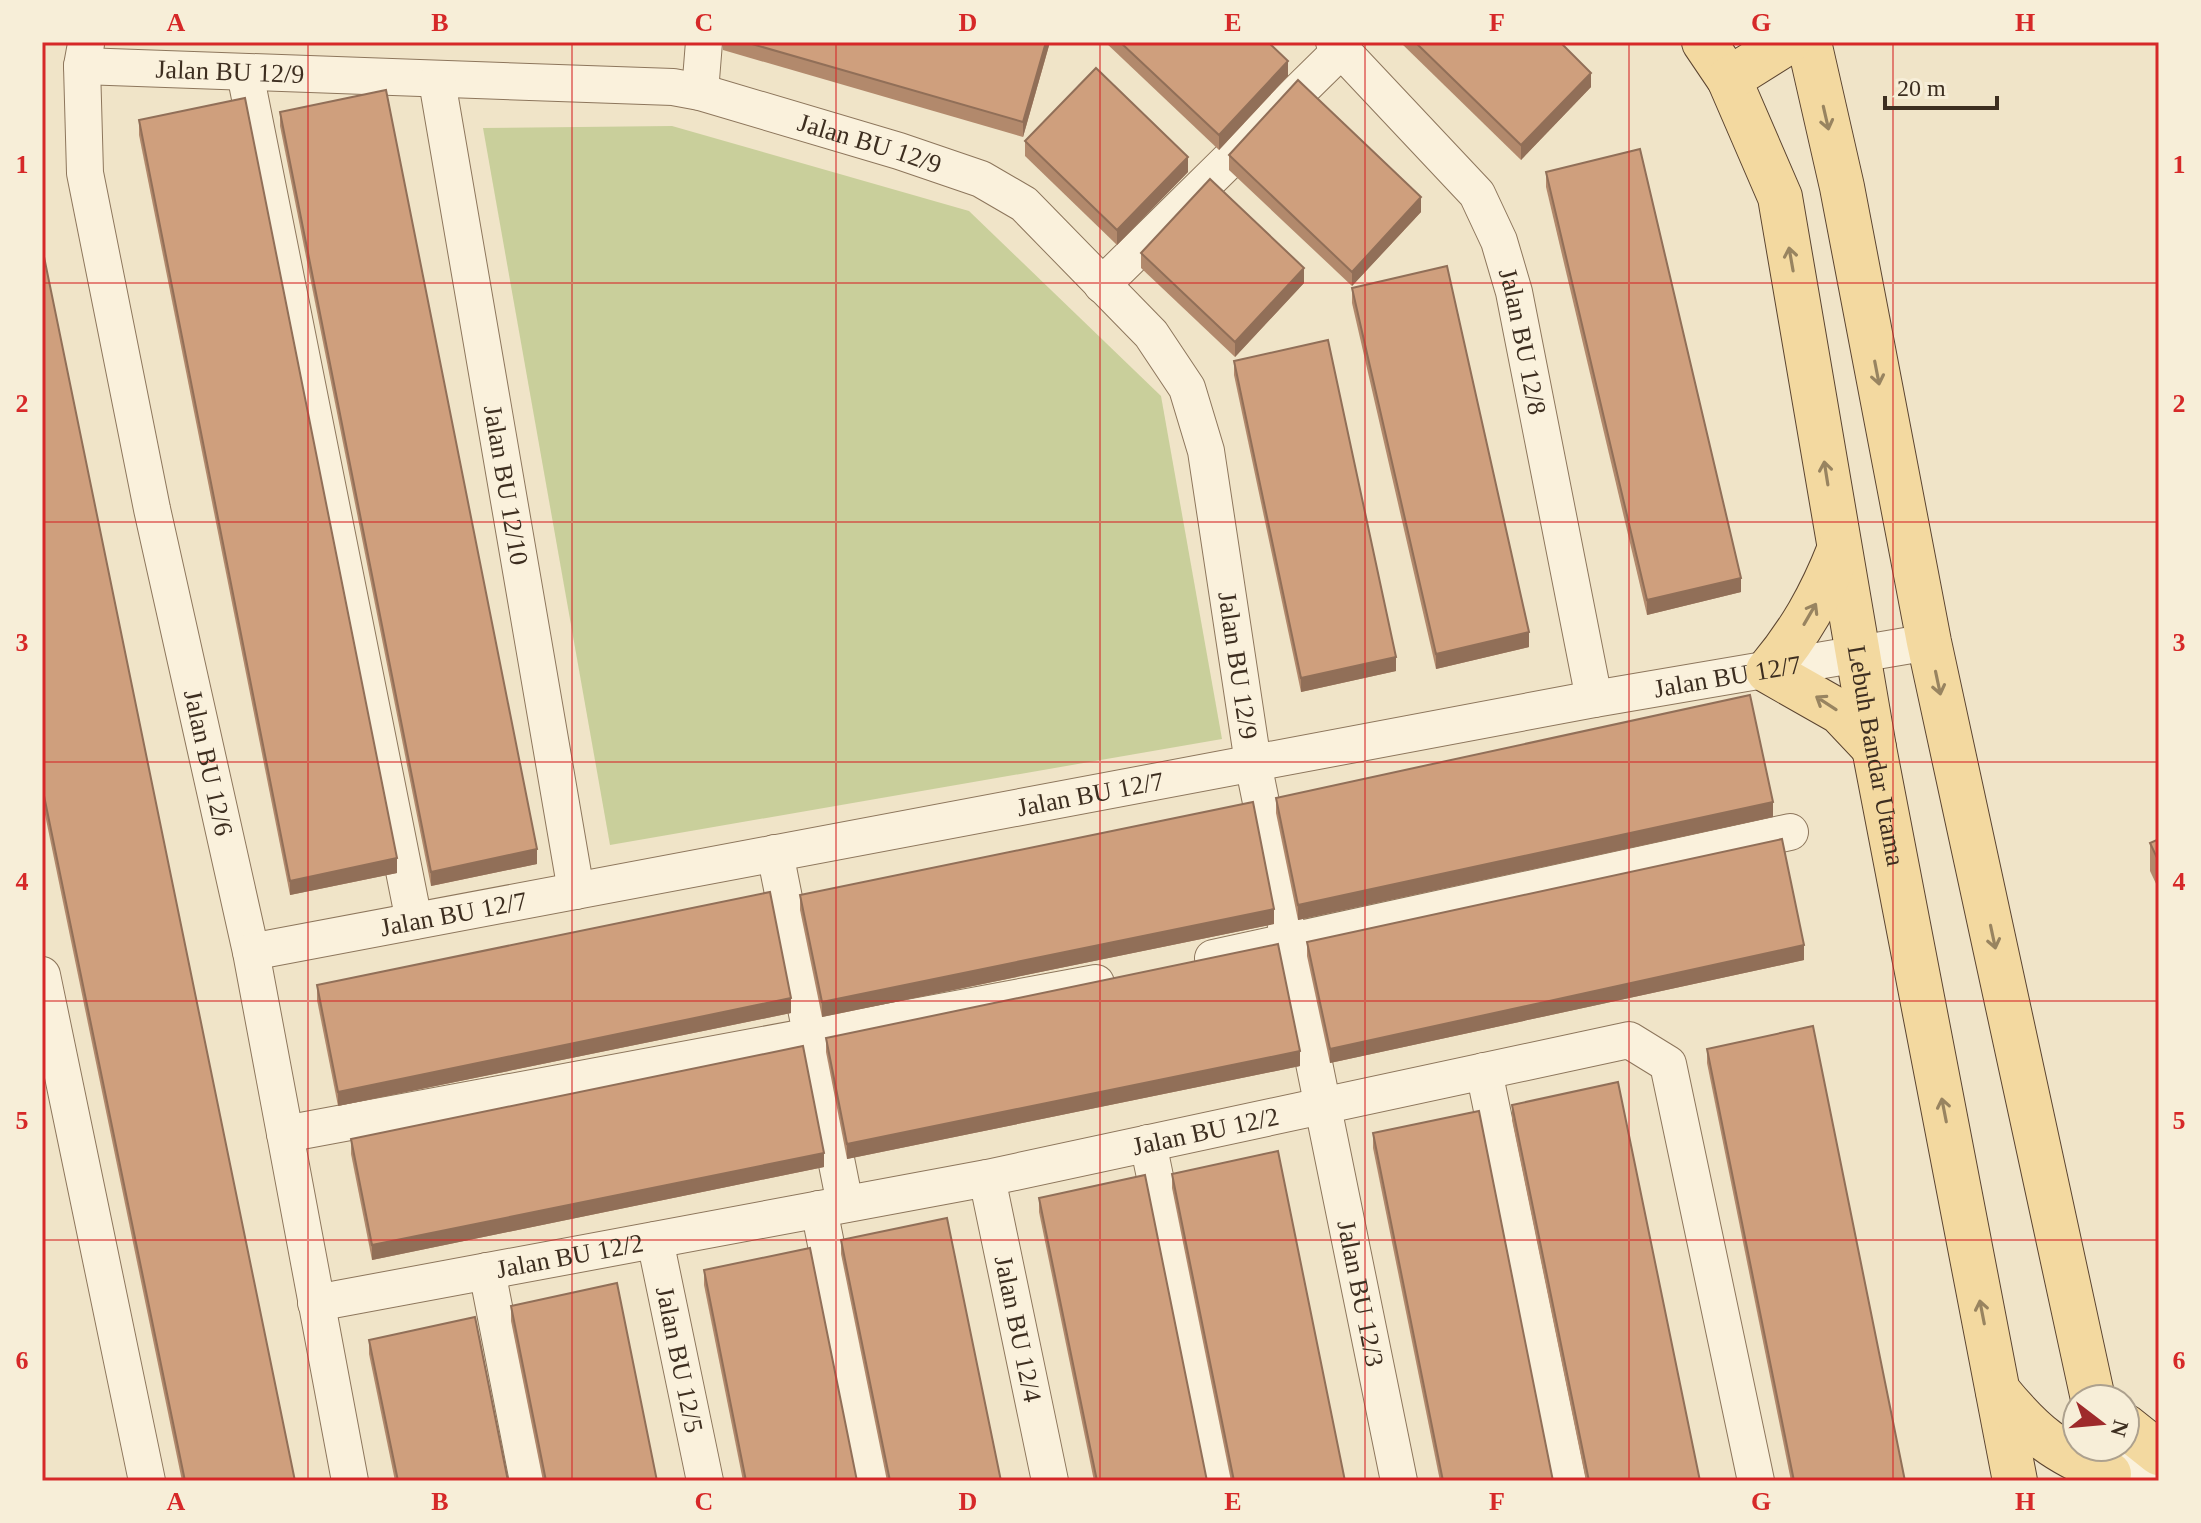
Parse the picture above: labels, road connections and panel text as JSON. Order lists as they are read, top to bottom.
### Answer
{
  "streets": {
    "main road": ["Lebuh Bandar Utama"],
    "street": [
      "Jalan BU 12/9",
      "Jalan BU 12/8",
      "Jalan BU 12/10",
      "Jalan BU 12/7",
      "Jalan BU 12/6",
      "Jalan BU 12/2",
      "Jalan BU 12/3",
      "Jalan BU 12/4",
      "Jalan BU 12/5"
    ]
  },
  "crossings": [
    ["Jalan BU 12/9", "Jalan BU 12/10"],
    ["Jalan BU 12/9", "Jalan BU 12/7"],
    ["Jalan BU 12/9", "Jalan BU 12/6"],
    ["Jalan BU 12/9", "Jalan BU 12/3"],
    ["Jalan BU 12/8", "Jalan BU 12/7"],
    ["Jalan BU 12/10", "Jalan BU 12/7"],
    ["Jalan BU 12/7", "Lebuh Bandar Utama"],
    ["Jalan BU 12/7", "Jalan BU 12/6"],
    ["Jalan BU 12/6", "Jalan BU 12/2"],
    ["Jalan BU 12/2", "Jalan BU 12/3"],
    ["Jalan BU 12/2", "Jalan BU 12/4"],
    ["Jalan BU 12/2", "Jalan BU 12/5"]
  ],
  "scale_bar": "20 m",
  "north": "right",
  "grid": {
    "columns": [
      "A",
      "B",
      "C",
      "D",
      "E",
      "F",
      "G",
      "H"
    ],
    "rows": [
      "1",
      "2",
      "3",
      "4",
      "5",
      "6"
    ]
  }
}
